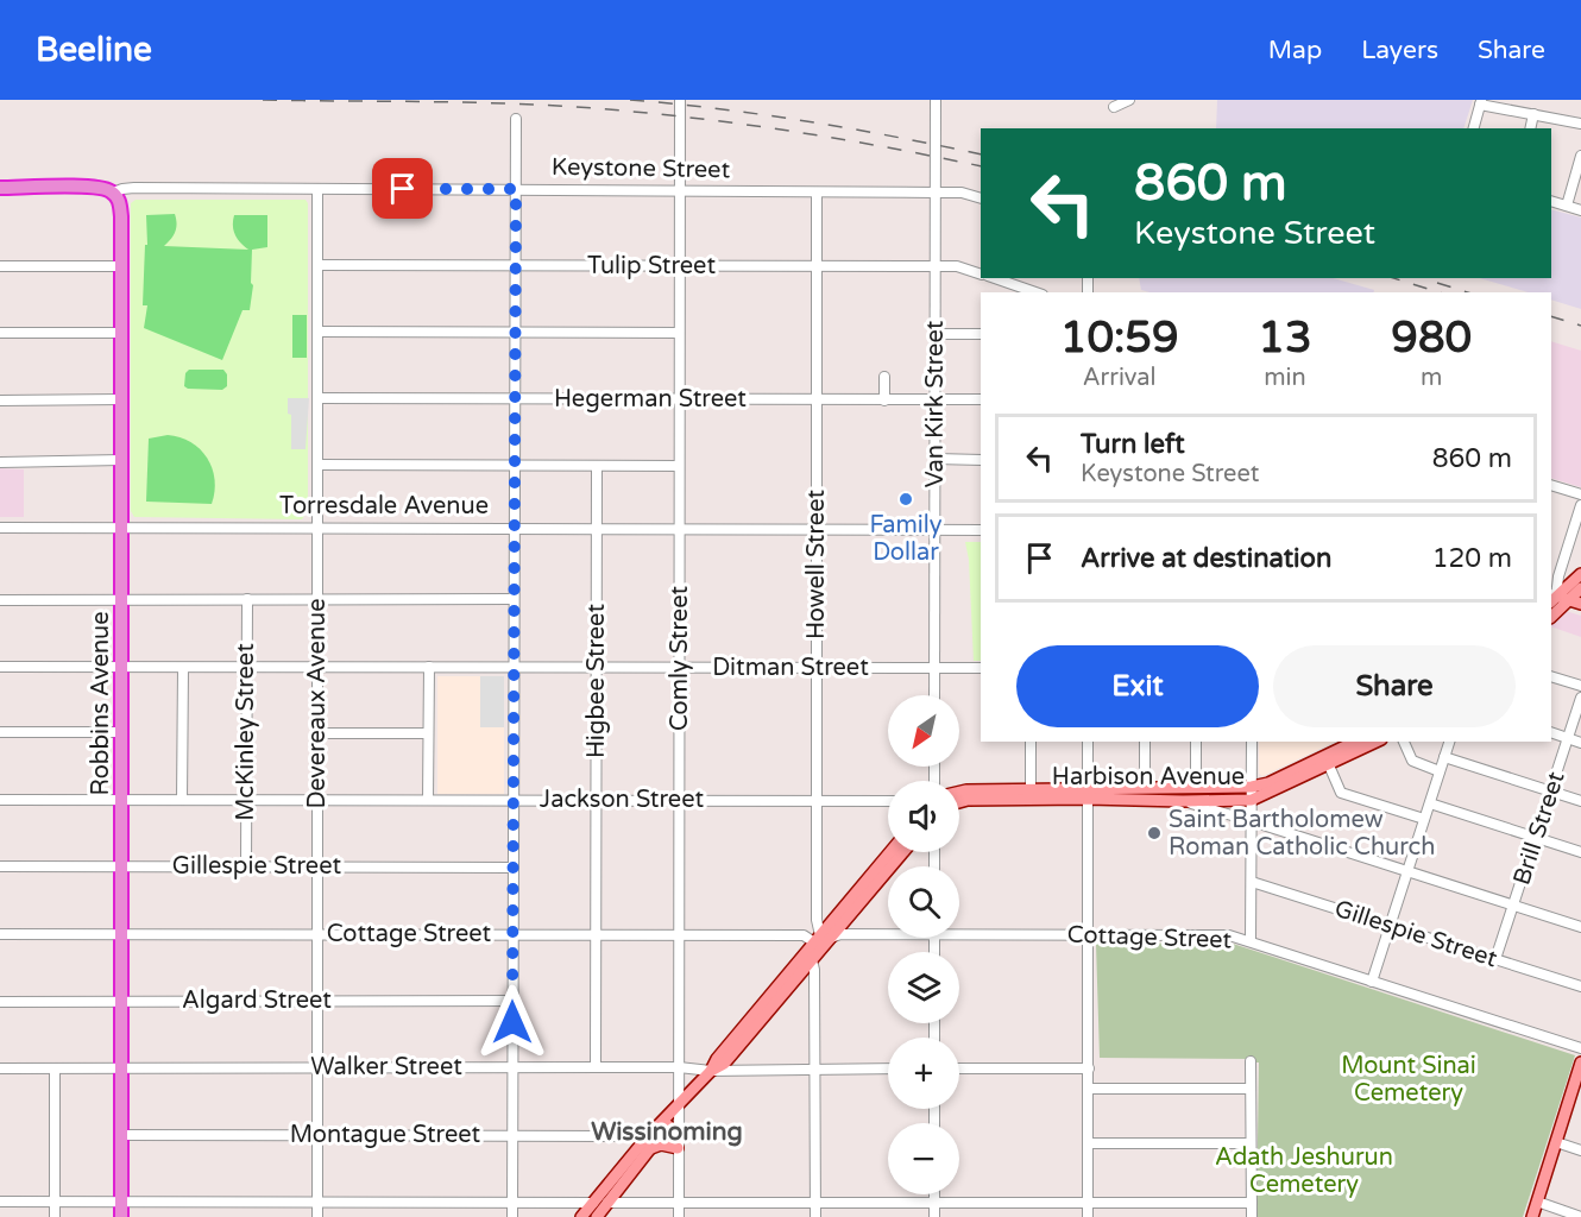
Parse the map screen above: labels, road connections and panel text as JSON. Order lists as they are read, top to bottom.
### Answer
{
  "streets": {
    "highway": ["Keystone Street", "Robbins Avenue"],
    "main road": ["Harbison Avenue"],
    "street": [
      "Tulip Street",
      "Hegerman Street",
      "Van Kirk Street",
      "Torresdale Avenue",
      "Howell Street",
      "Comly Street",
      "Ditman Street",
      "Higbee Street",
      "Devereaux Avenue",
      "McKinley Street",
      "Jackson Street",
      "Brill Street",
      "Gillespie Street",
      "Cottage Street",
      "Algard Street",
      "Walker Street",
      "Montague Street"
    ]
  },
  "crossings": [
    ["Keystone Street", "Van Kirk Street"],
    ["Keystone Street", "Howell Street"],
    ["Keystone Street", "Comly Street"],
    ["Keystone Street", "Robbins Avenue"],
    ["Keystone Street", "Devereaux Avenue"],
    ["Tulip Street", "Van Kirk Street"],
    ["Tulip Street", "Howell Street"],
    ["Tulip Street", "Comly Street"],
    ["Tulip Street", "Devereaux Avenue"],
    ["Hegerman Street", "Van Kirk Street"],
    ["Hegerman Street", "Howell Street"],
    ["Hegerman Street", "Comly Street"],
    ["Hegerman Street", "Devereaux Avenue"],
    ["Van Kirk Street", "Torresdale Avenue"],
    ["Van Kirk Street", "Ditman Street"],
    ["Torresdale Avenue", "Howell Street"],
    ["Torresdale Avenue", "Comly Street"],
    ["Torresdale Avenue", "Higbee Street"],
    ["Torresdale Avenue", "Robbins Avenue"],
    ["Torresdale Avenue", "Devereaux Avenue"],
    ["Howell Street", "Ditman Street"],
    ["Howell Street", "Jackson Street"],
    ["Howell Street", "Cottage Street"],
    ["Comly Street", "Ditman Street"],
    ["Comly Street", "Jackson Street"],
    ["Comly Street", "Cottage Street"],
    ["Comly Street", "Walker Street"],
    ["Ditman Street", "Higbee Street"],
    ["Ditman Street", "Robbins Avenue"],
    ["Ditman Street", "Devereaux Avenue"],
    ["Ditman Street", "McKinley Street"],
    ["Higbee Street", "Jackson Street"],
    ["Higbee Street", "Cottage Street"],
    ["Higbee Street", "Walker Street"],
    ["Robbins Avenue", "Jackson Street"],
    ["Robbins Avenue", "Gillespie Street"],
    ["Robbins Avenue", "Cottage Street"],
    ["Robbins Avenue", "Algard Street"],
    ["Robbins Avenue", "Walker Street"],
    ["Robbins Avenue", "Montague Street"],
    ["Devereaux Avenue", "Jackson Street"],
    ["Devereaux Avenue", "Gillespie Street"],
    ["Devereaux Avenue", "Cottage Street"],
    ["Devereaux Avenue", "Algard Street"],
    ["Devereaux Avenue", "Walker Street"],
    ["Devereaux Avenue", "Montague Street"],
    ["McKinley Street", "Jackson Street"],
    ["McKinley Street", "Gillespie Street"],
    ["Brill Street", "Gillespie Street"]
  ],
  "districts": ["Wissinoming"],
  "parks": ["Mount Sinai Cemetery", "Adath Jeshurun Cemetery"],
  "places": ["Family Dollar", "Saint Bartholomew Roman Catholic Church"],
  "north": "bottom left",
  "page": {
    "header": "Beeline",
    "nav": ["Map", "Layers", "Share"],
    "turn": ["860 m", "Keystone Street"],
    "eta": [
      "10:59",
      "Arrival",
      "13",
      "min",
      "980",
      "m"
    ],
    "list": [
      {
        "name": "Turn left",
        "note": "Keystone Street",
        "value": "860 m"
      },
      {
        "name": "Arrive at destination",
        "value": "120 m"
      }
    ],
    "buttons": ["Exit", "Share"],
    "map_buttons": ["+", "−"]
  }
}
